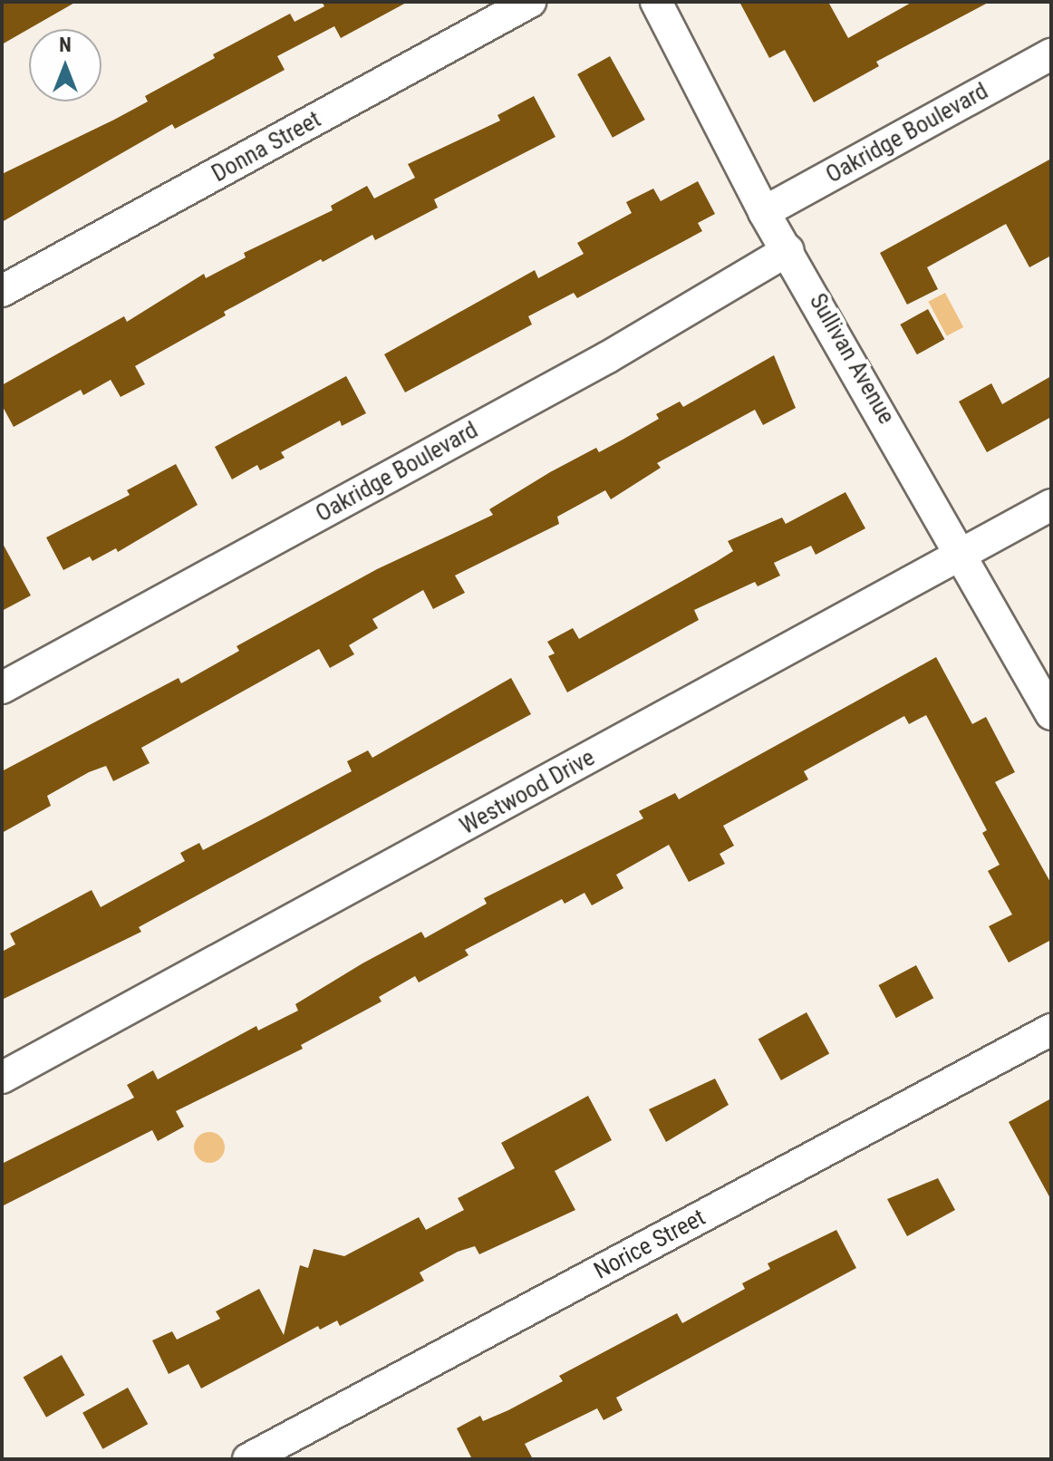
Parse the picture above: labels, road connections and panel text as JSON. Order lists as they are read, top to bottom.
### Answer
{
  "streets": {
    "street": [
      "Oakridge Boulevard",
      "Donna Street",
      "Sullivan Avenue",
      "Westwood Drive",
      "Norice Street"
    ]
  },
  "crossings": [
    ["Oakridge Boulevard", "Sullivan Avenue"],
    ["Sullivan Avenue", "Westwood Drive"]
  ],
  "north": "top"
}
